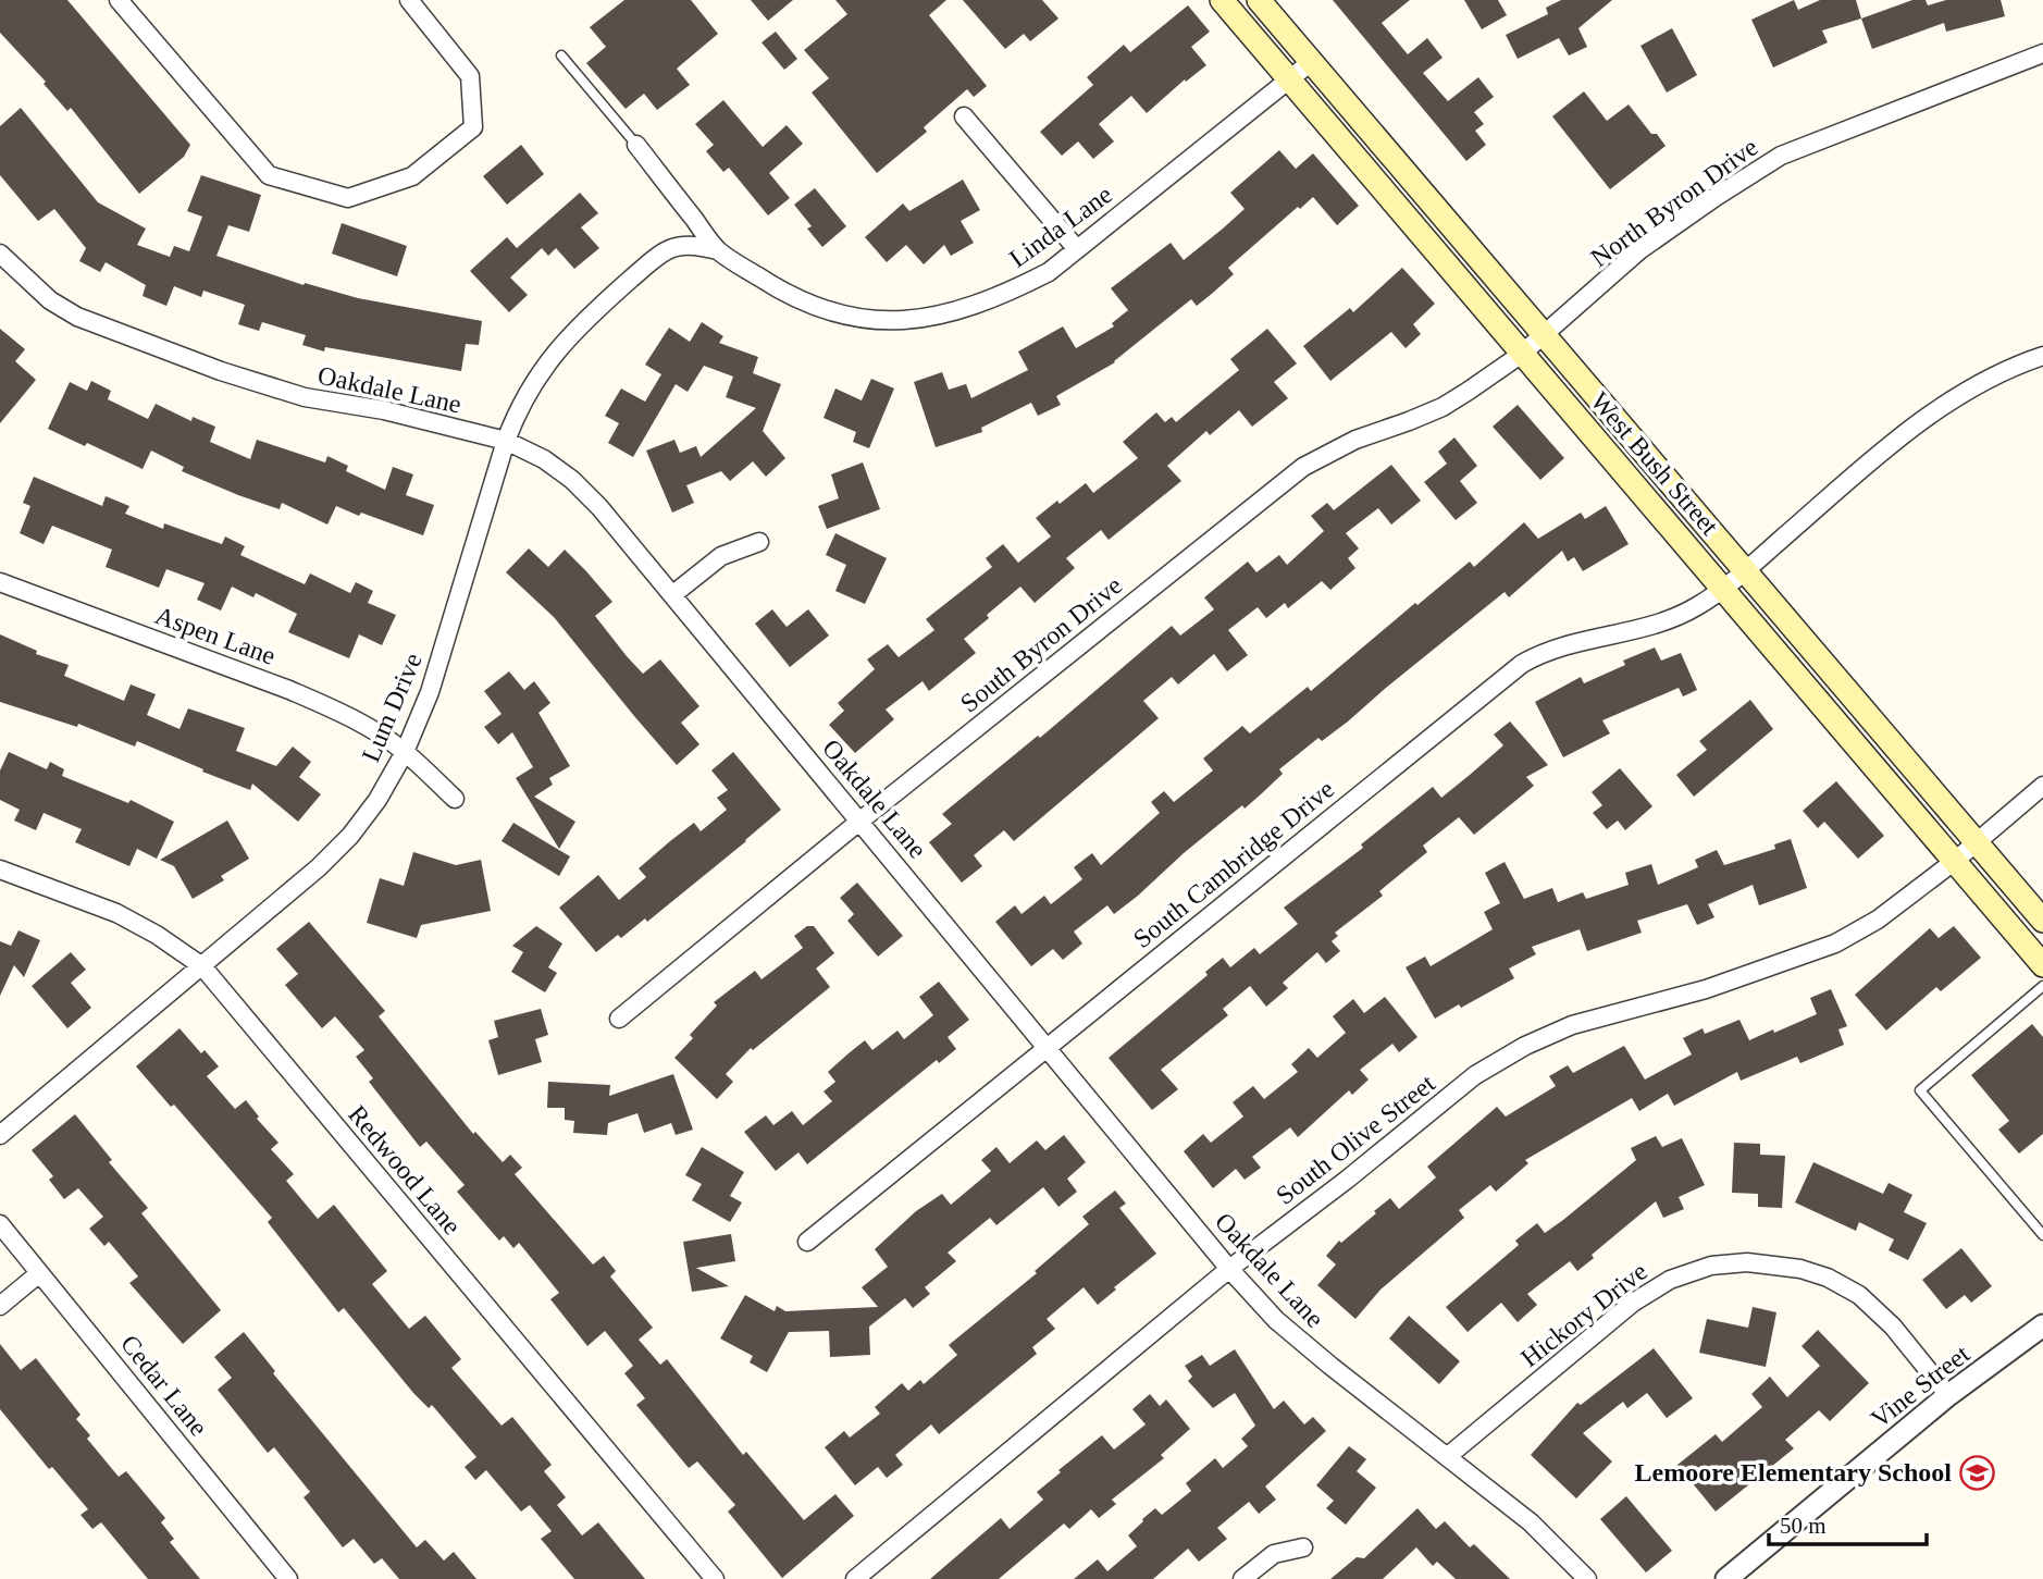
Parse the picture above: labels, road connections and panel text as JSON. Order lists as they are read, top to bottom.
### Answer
{
  "streets": {
    "main road": ["West Bush Street"],
    "street": [
      "North Byron Drive",
      "Linda Lane",
      "Oakdale Lane",
      "Aspen Lane",
      "South Byron Drive",
      "Lum Drive",
      "South Cambridge Drive",
      "South Olive Street",
      "Redwood Lane",
      "Hickory Drive",
      "Cedar Lane",
      "Vine Street"
    ]
  },
  "crossings": [
    ["North Byron Drive", "West Bush Street"],
    ["North Byron Drive", "South Byron Drive"],
    ["Linda Lane", "West Bush Street"],
    ["Linda Lane", "Lum Drive"],
    ["Oakdale Lane", "South Byron Drive"],
    ["Oakdale Lane", "Lum Drive"],
    ["Oakdale Lane", "South Cambridge Drive"],
    ["Oakdale Lane", "South Olive Street"],
    ["Oakdale Lane", "Hickory Drive"],
    ["West Bush Street", "South Byron Drive"],
    ["West Bush Street", "South Cambridge Drive"],
    ["West Bush Street", "South Olive Street"],
    ["Aspen Lane", "Lum Drive"],
    ["Lum Drive", "Redwood Lane"],
    ["Hickory Drive", "Vine Street"]
  ],
  "places": {
    "school or university": ["Lemoore Elementary School"]
  },
  "scale_bar": "50 m"
}
